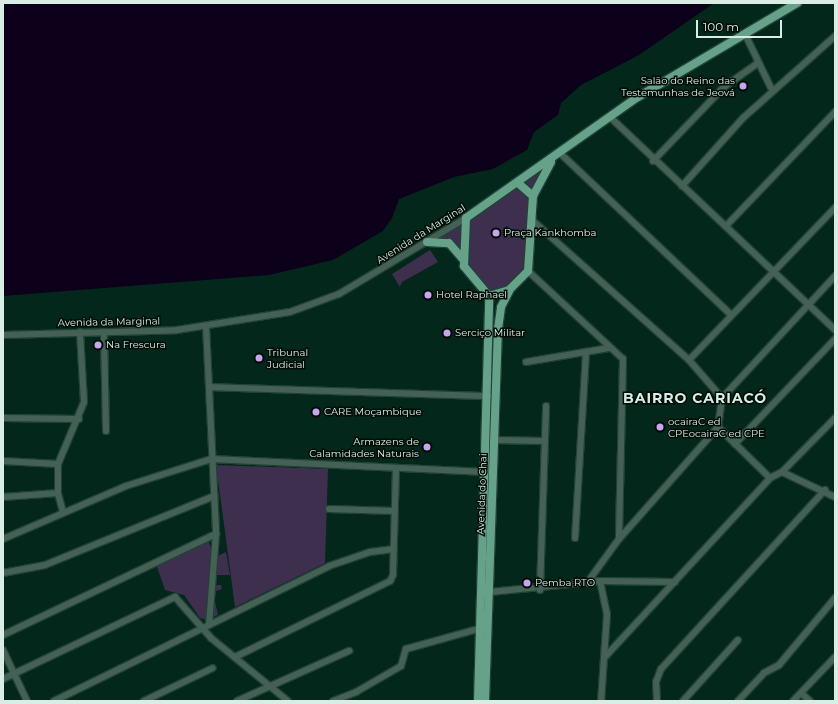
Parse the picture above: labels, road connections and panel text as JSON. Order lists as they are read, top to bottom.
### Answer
{
  "streets": {
    "main road": ["Avenida da Marginal", "Avenida do Chai"]
  },
  "districts": ["BAIRRO CARIACÓ"],
  "places": [
    "Salão do Reino das Testemunhas de Jeová",
    "Praça Kankhomba",
    "Hotel Raphael",
    "Serciço Militar",
    "Na Frescura",
    "Tribunal Judicial",
    "CARE Moçambique",
    "ocairaC ed CPEocairaC ed CPE",
    "Armazens de Calamidades Naturais",
    "Pemba RTO"
  ],
  "scale_bar": "100 m"
}
